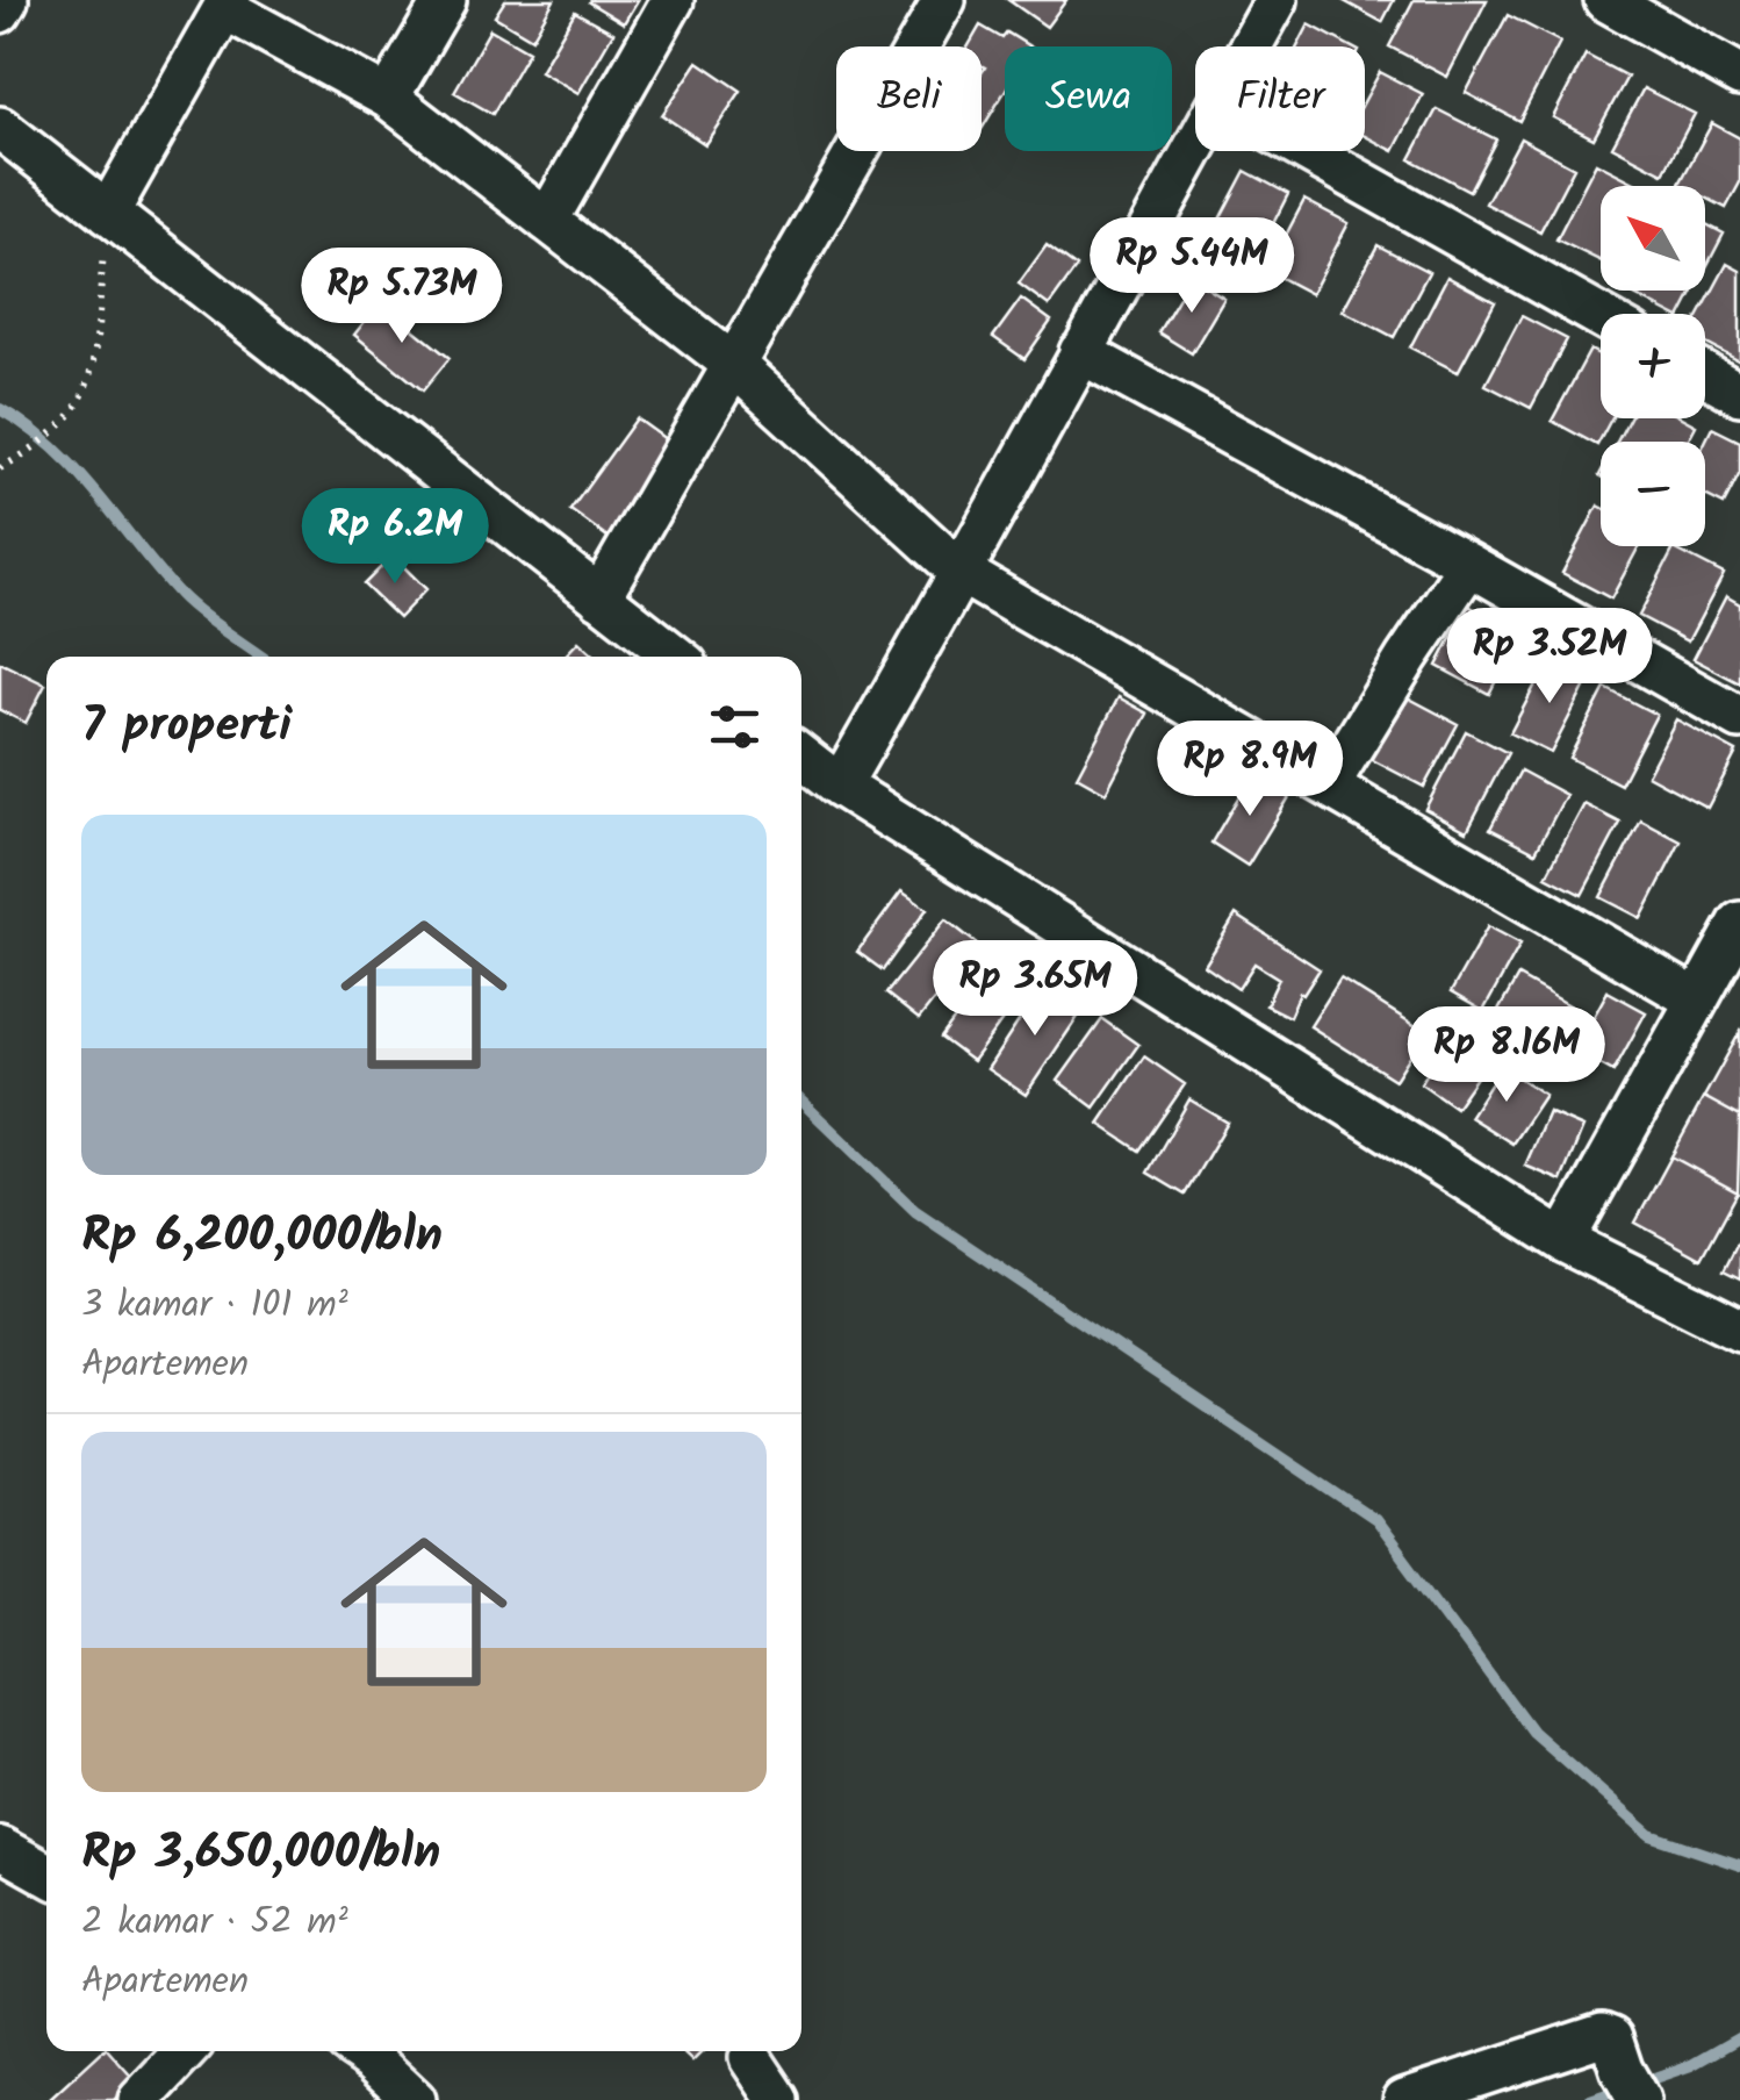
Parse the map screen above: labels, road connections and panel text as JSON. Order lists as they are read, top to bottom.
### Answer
{
  "north": "top left",
  "page": {
    "chip": ["Beli", "Sewa", "Filter"],
    "map_buttons": ["+", "−"],
    "price": [
      "Rp 5.44M",
      "Rp 5.73M",
      "Rp 6.2M",
      "Rp 3.52M",
      "Rp 8.9M",
      "Rp 3.65M",
      "Rp 8.16M"
    ],
    "heading": "7 properti",
    "list": [
      {
        "name": "Rp 6,200,000/bln",
        "note": "3 kamar · 101 m² · Apartemen"
      },
      {
        "name": "Rp 3,650,000/bln",
        "note": "2 kamar · 52 m² · Apartemen"
      }
    ]
  }
}
